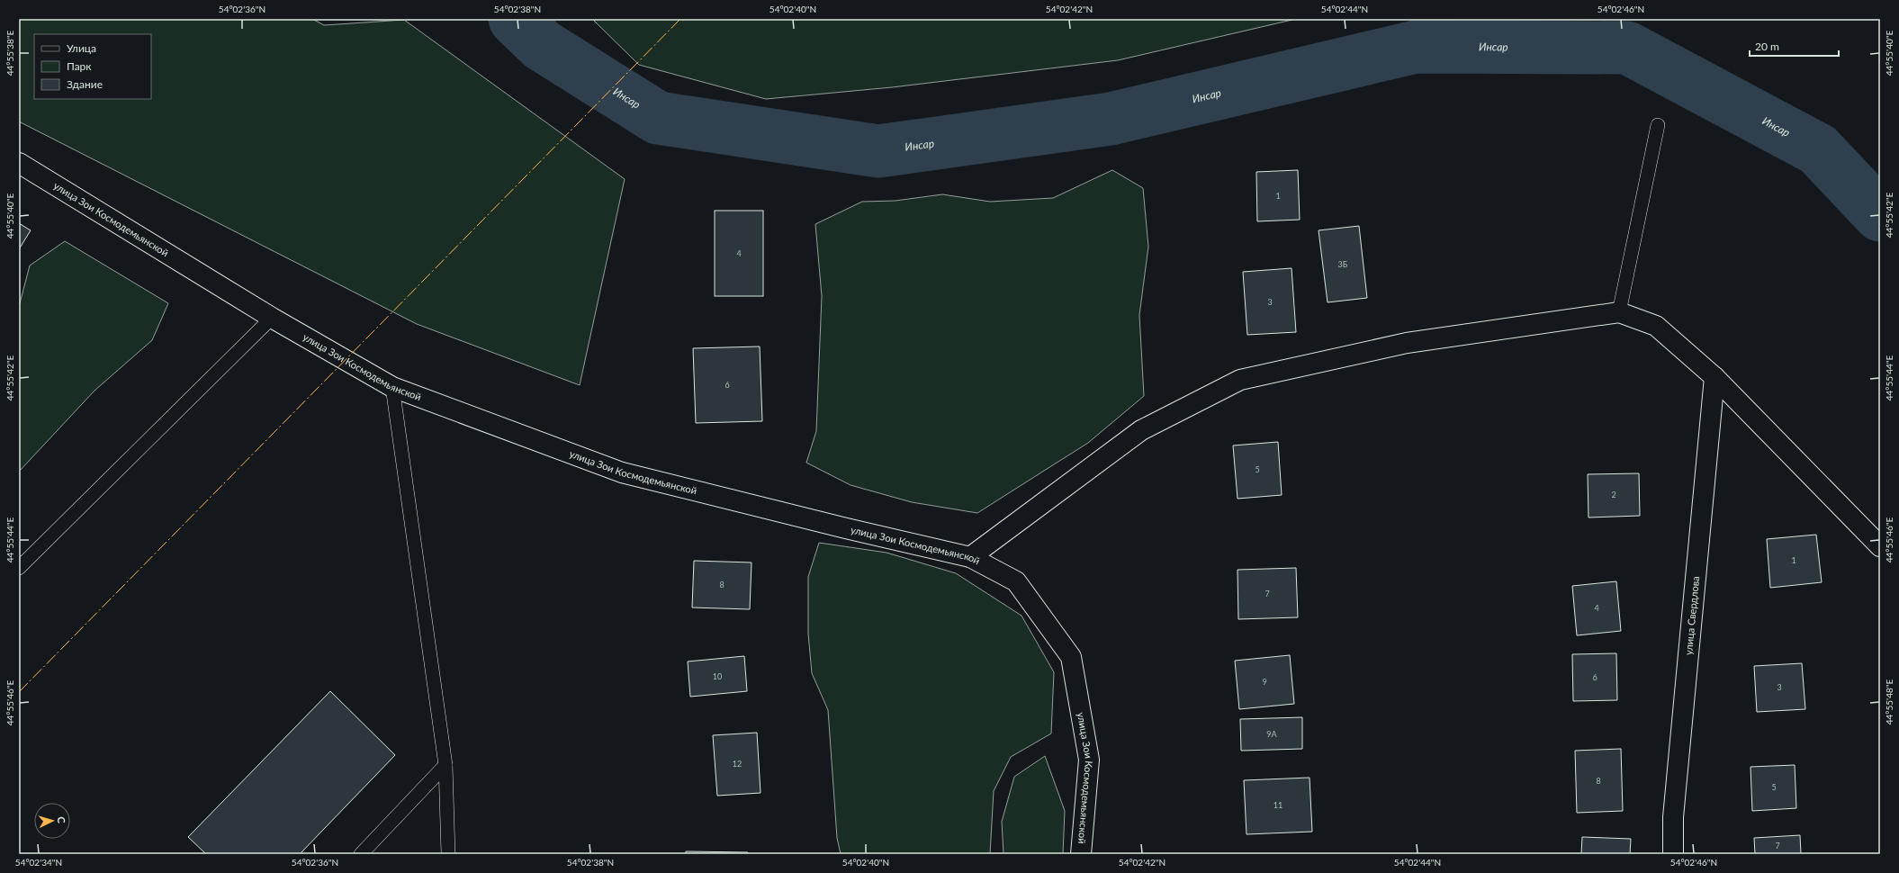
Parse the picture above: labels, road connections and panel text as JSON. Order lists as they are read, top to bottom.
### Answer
{
  "streets": {
    "street": ["улица Зои Космодемьянской", "улица Свердлова"]
  },
  "water": ["Инсар"],
  "house_numbers": [
    "1",
    "4",
    "3Б",
    "3",
    "6",
    "5",
    "2",
    "1",
    "8",
    "7",
    "4",
    "10",
    "6",
    "9",
    "3",
    "9А",
    "12",
    "8",
    "5",
    "11",
    "7"
  ],
  "legend": ["Улица", "Парк", "Здание"],
  "scale_bar": "20 m",
  "north": "right",
  "coordinates": [
    "54°02'36\"N",
    "54°02'38\"N",
    "54°02'40\"N",
    "54°02'42\"N",
    "54°02'44\"N",
    "54°02'46\"N",
    "44°55'40\"E",
    "44°55'38\"E",
    "44°55'42\"E",
    "44°55'44\"E",
    "44°55'46\"E",
    "44°55'48\"E",
    "54°02'34\"N"
  ]
}
